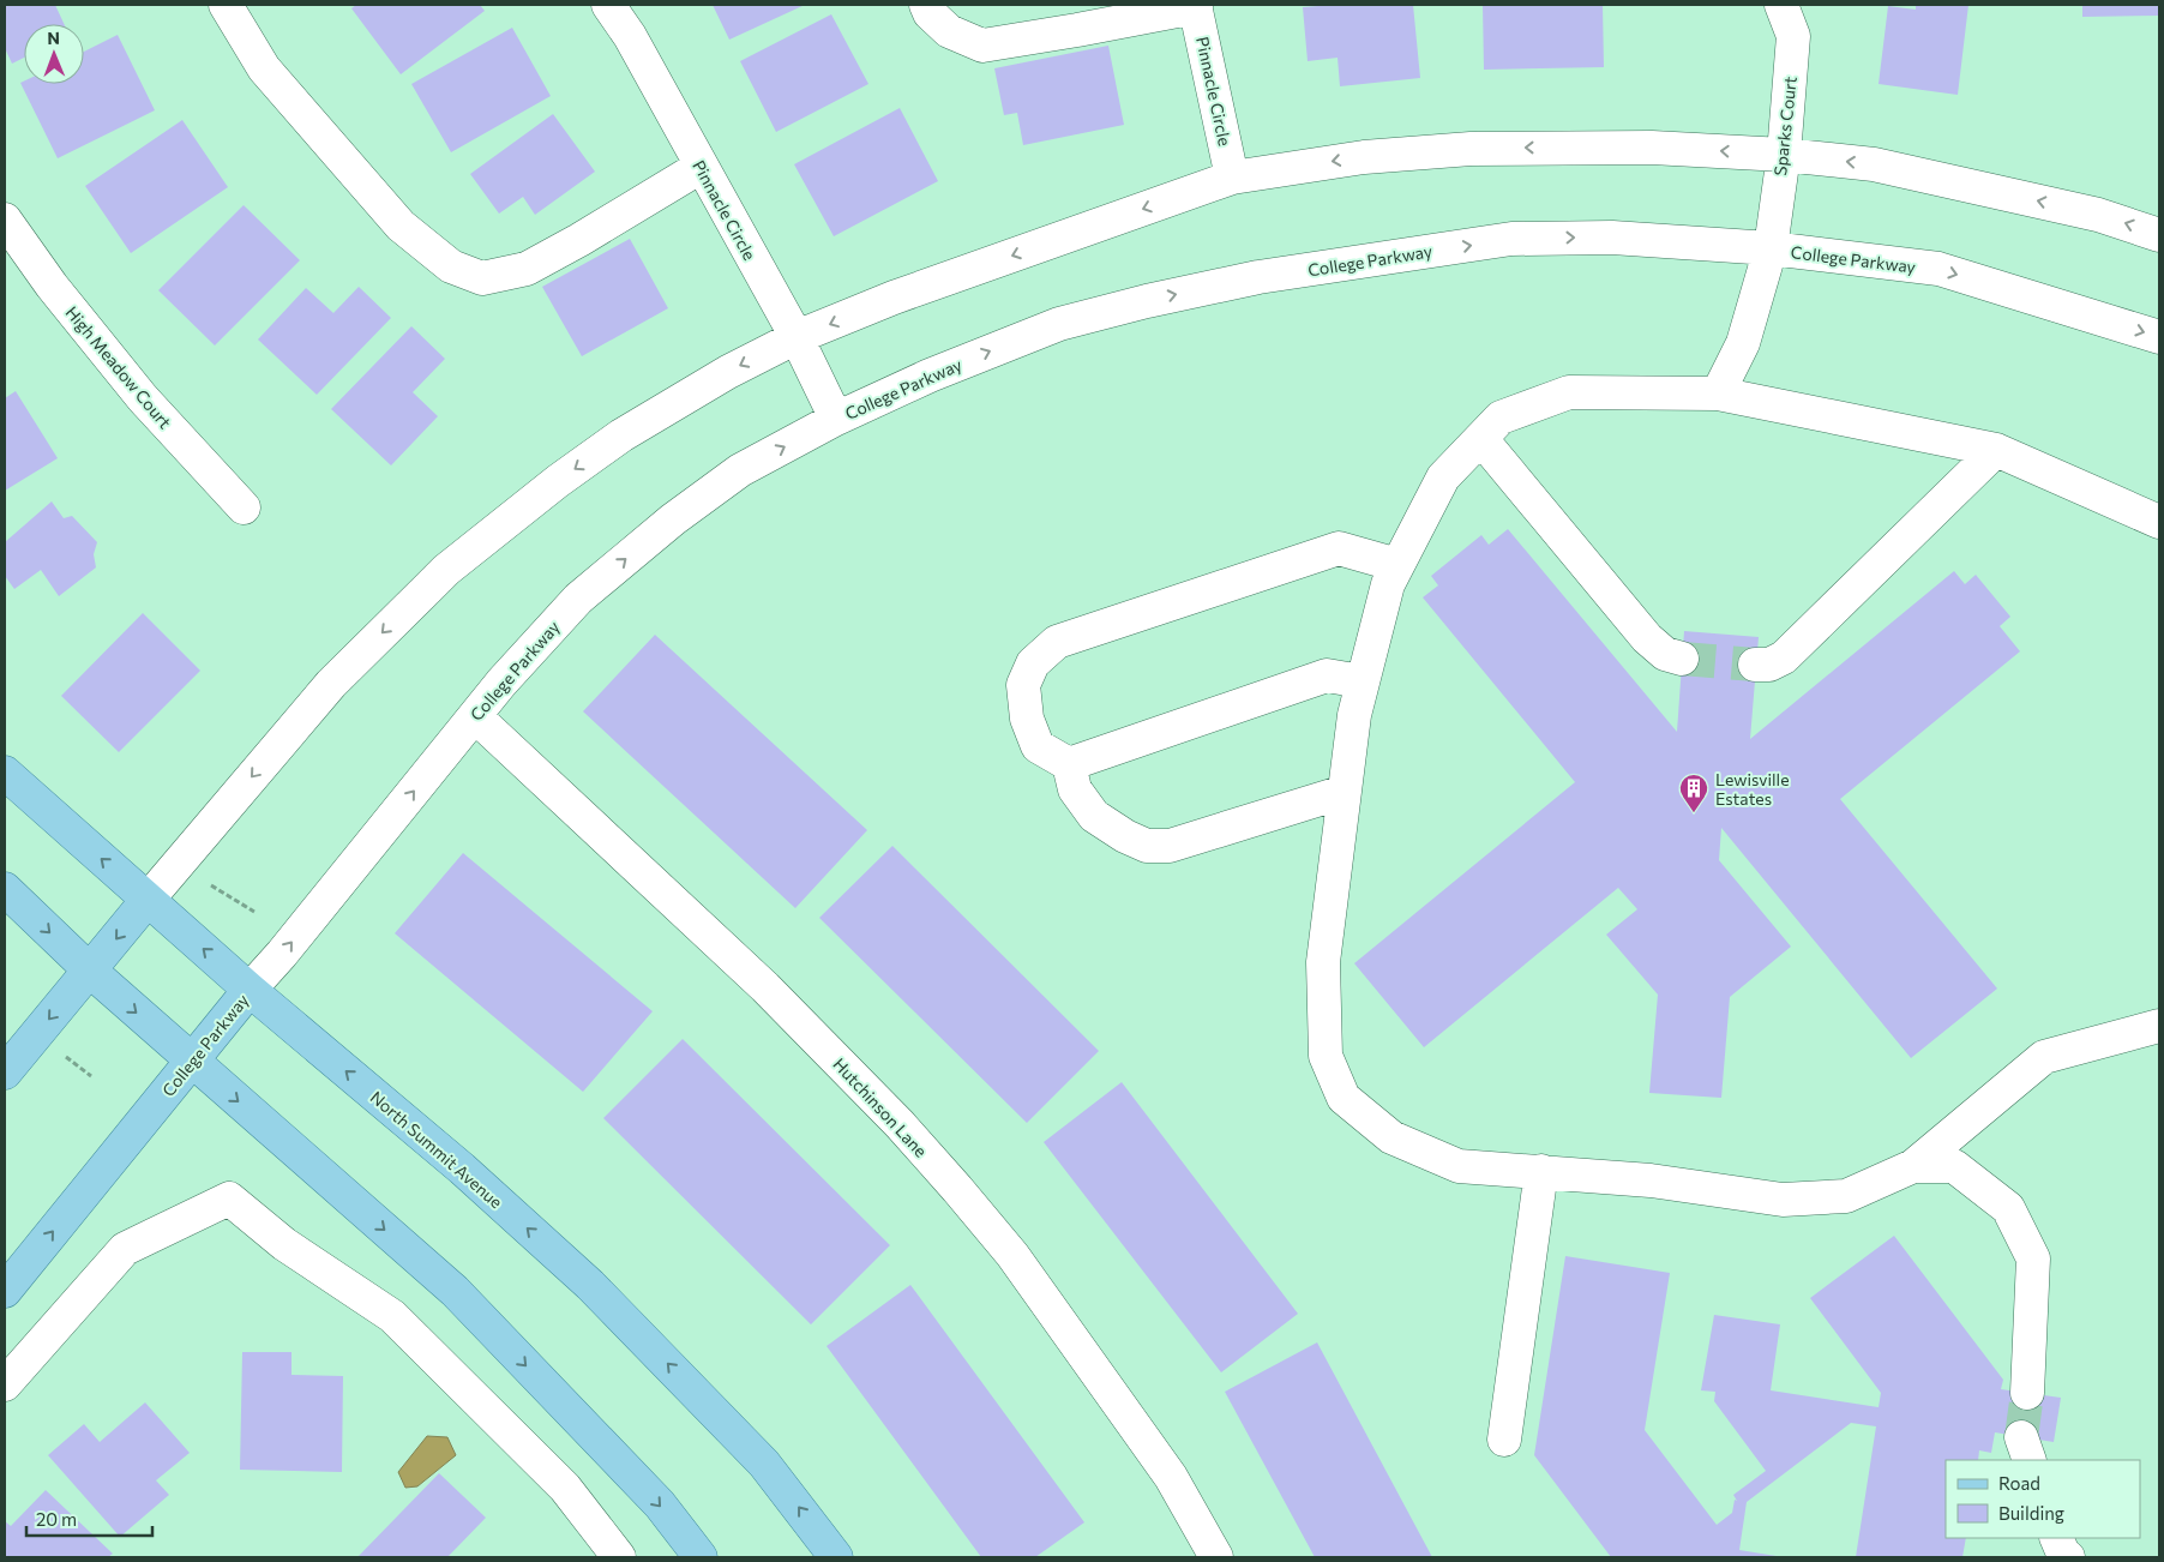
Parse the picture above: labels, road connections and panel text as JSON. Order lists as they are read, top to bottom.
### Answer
{
  "streets": {
    "main road": ["College Parkway", "North Summit Avenue"],
    "street": [
      "Pinnacle Circle",
      "Sparks Court",
      "High Meadow Court",
      "Hutchinson Lane"
    ]
  },
  "crossings": [
    ["Pinnacle Circle", "College Parkway"],
    ["Sparks Court", "College Parkway"],
    ["College Parkway", "Hutchinson Lane"],
    ["College Parkway", "North Summit Avenue"]
  ],
  "places": {
    "building": ["Lewisville Estates"]
  },
  "legend": ["Road", "Building"],
  "scale_bar": "20 m",
  "north": "top"
}
